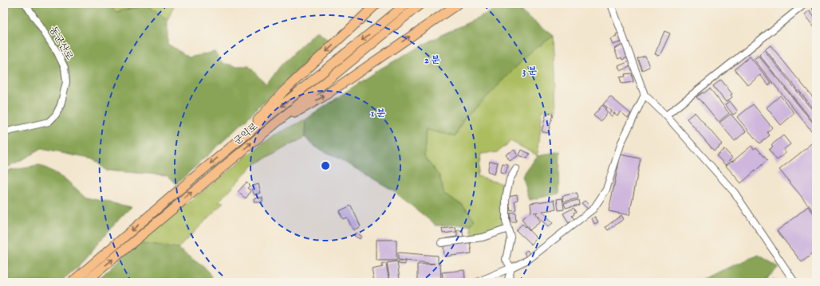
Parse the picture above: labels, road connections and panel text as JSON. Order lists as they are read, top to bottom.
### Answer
{
  "streets": {
    "highway": ["군익로"],
    "street": ["동군산로"]
  },
  "rings": ["2 분", "3 분", "1 분"]
}
